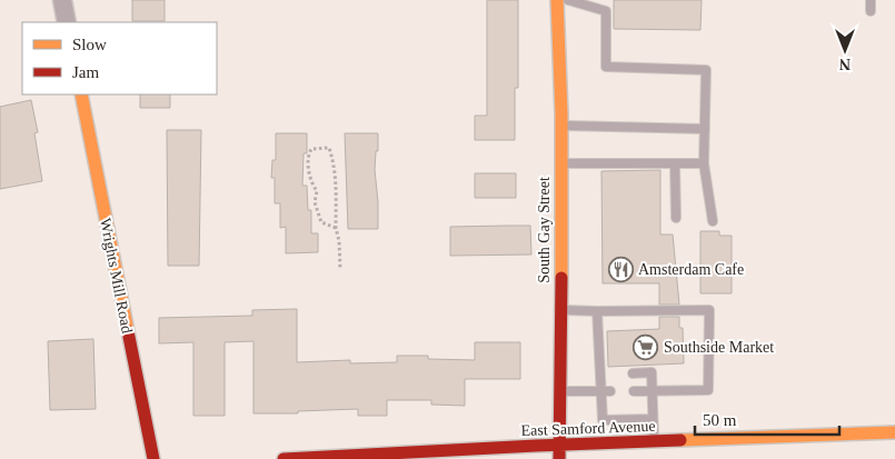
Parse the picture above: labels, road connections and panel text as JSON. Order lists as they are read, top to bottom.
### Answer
{
  "streets": {
    "street": ["South Gay Street", "Wrights Mill Road", "East Samford Avenue"]
  },
  "crossings": [
    ["South Gay Street", "East Samford Avenue"]
  ],
  "places": {
    "restaurant": ["Amsterdam Cafe"],
    "supermarket": ["Southside Market"]
  },
  "legend": ["Slow", "Jam"],
  "scale_bar": "50 m",
  "north": "bottom"
}
